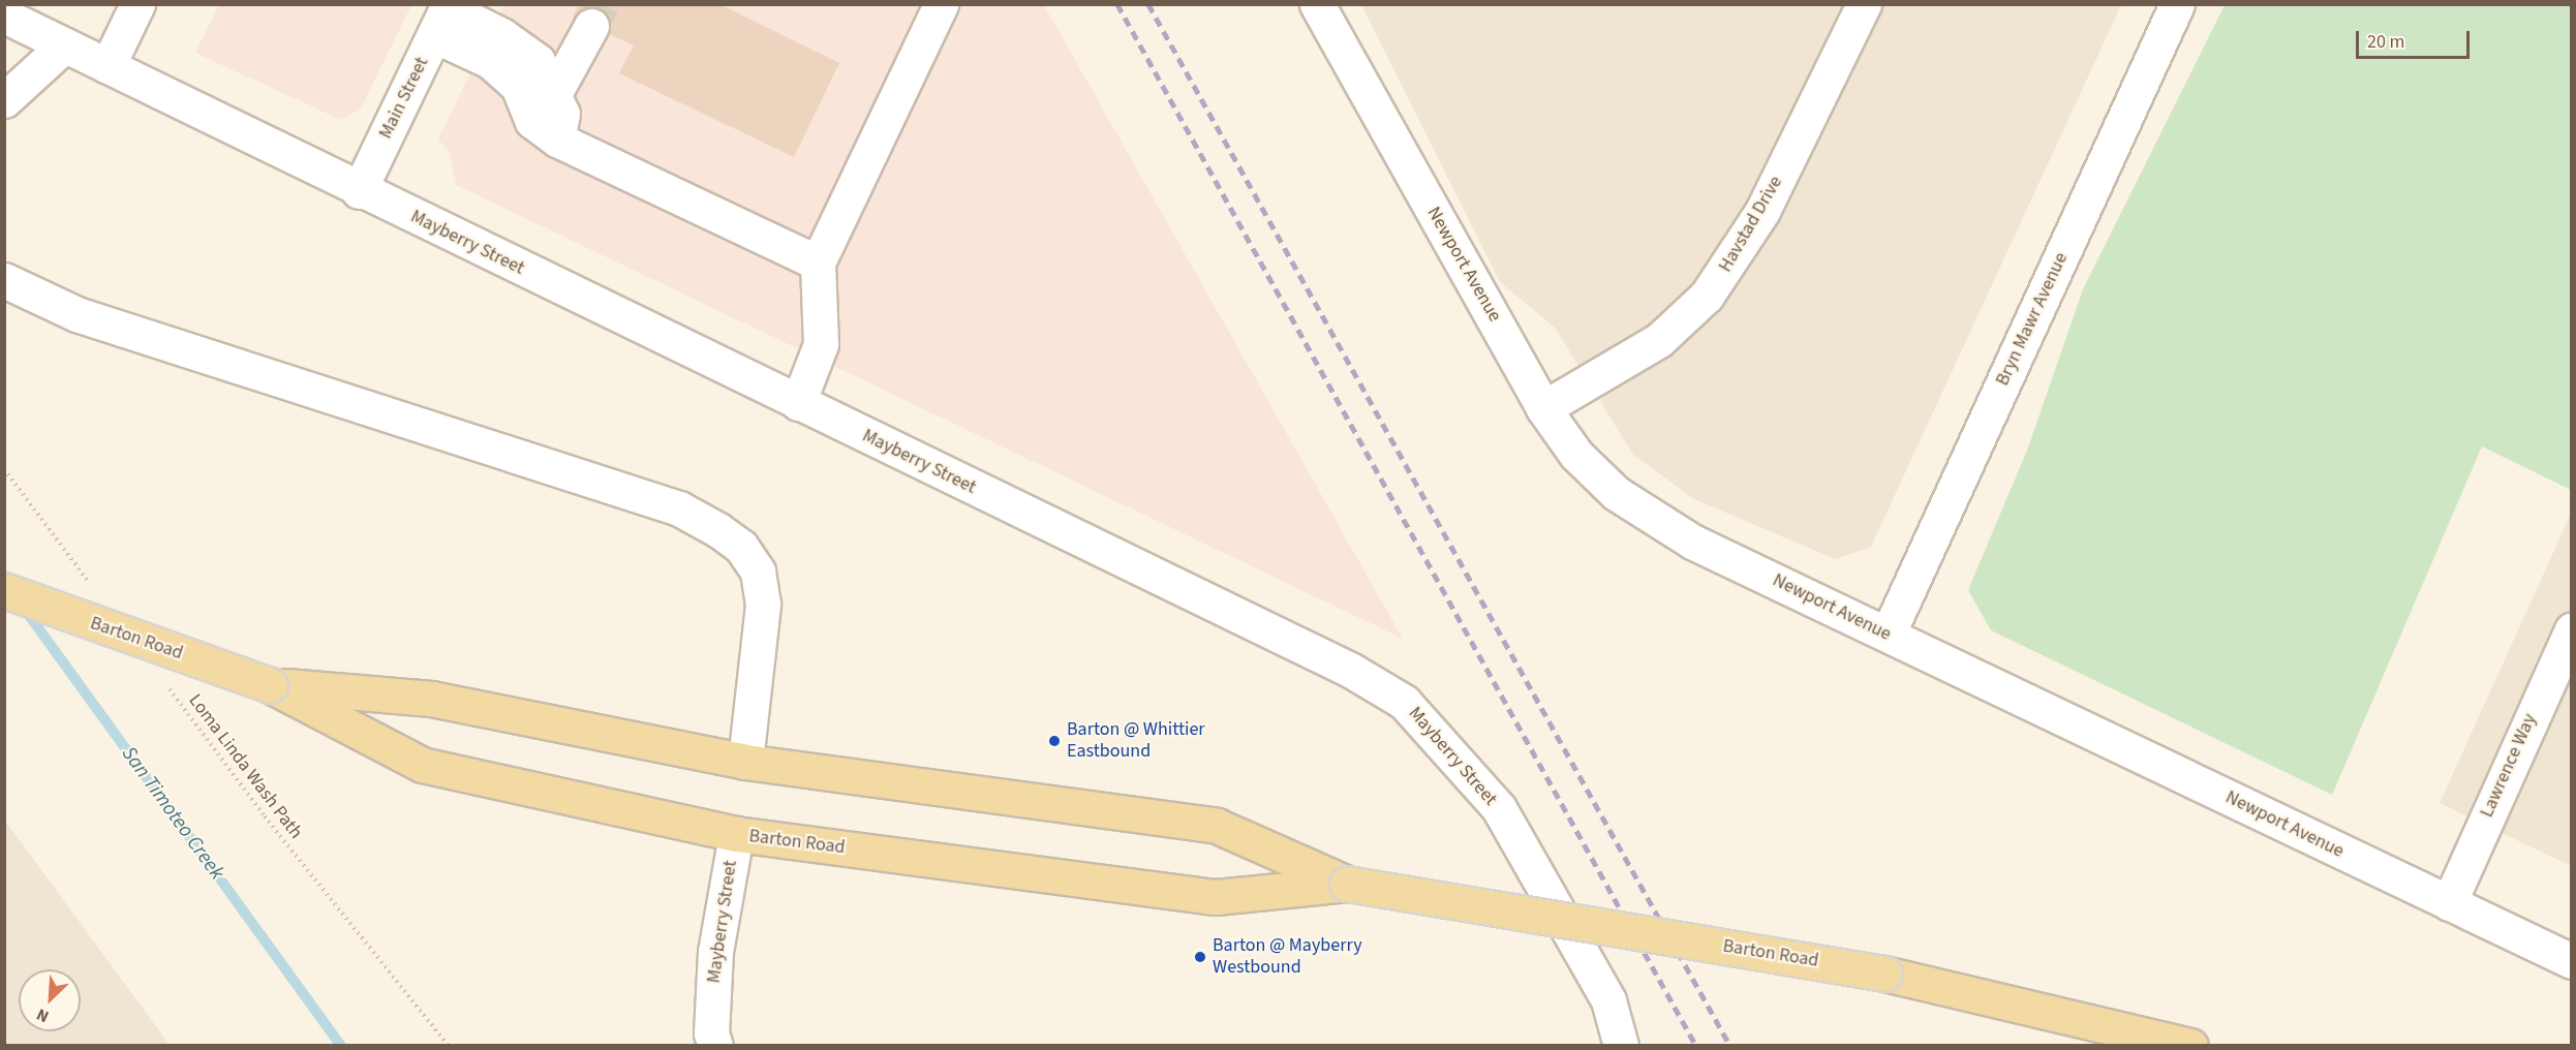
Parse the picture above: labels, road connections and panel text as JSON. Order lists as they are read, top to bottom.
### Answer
{
  "streets": {
    "main road": ["Barton Road"],
    "street": [
      "Main Street",
      "Havstad Drive",
      "Mayberry Street",
      "Newport Avenue",
      "Bryn Mawr Avenue",
      "Lawrence Way"
    ],
    "path": ["Loma Linda Wash Path"]
  },
  "crossings": [
    ["Main Street", "Mayberry Street"],
    ["Havstad Drive", "Newport Avenue"],
    ["Mayberry Street", "Barton Road"],
    ["Newport Avenue", "Bryn Mawr Avenue"],
    ["Newport Avenue", "Lawrence Way"]
  ],
  "water": ["San Timoteo Creek"],
  "places": ["Barton @ Whittier Eastbound", "Barton @ Mayberry Westbound"],
  "scale_bar": "20 m",
  "north": "bottom left"
}
